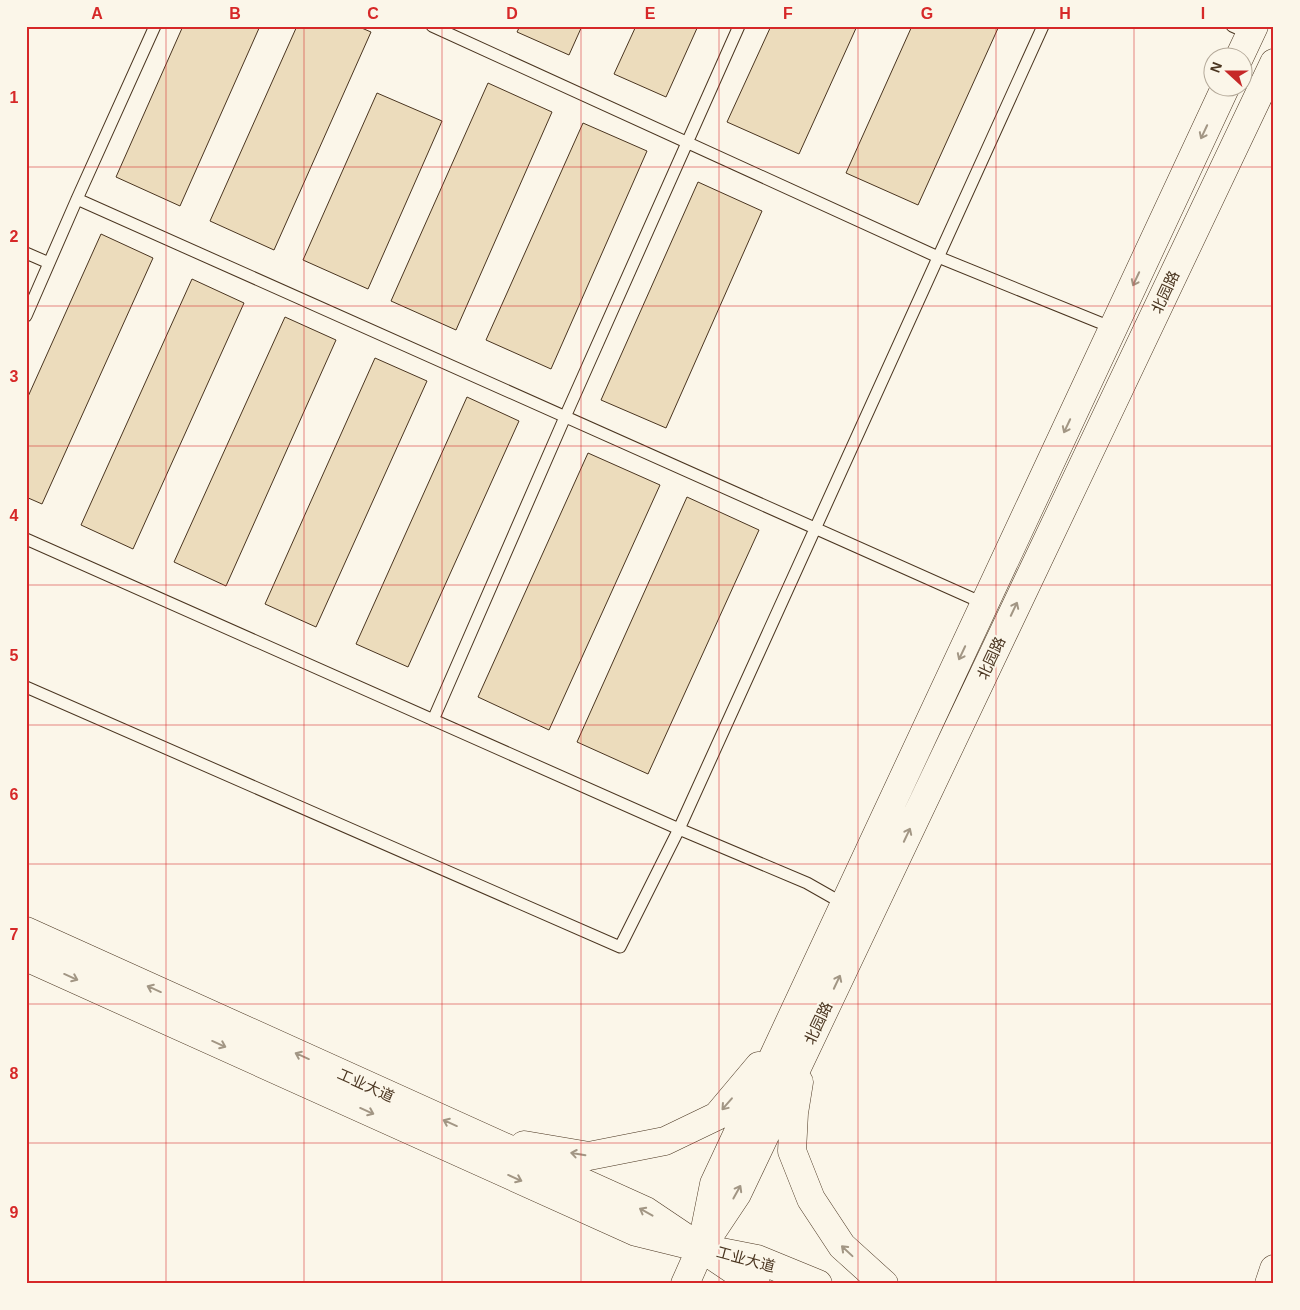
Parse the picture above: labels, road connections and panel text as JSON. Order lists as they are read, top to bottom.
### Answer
{
  "streets": {
    "main road": ["北园路", "工业大道"]
  },
  "crossings": [
    ["北园路", "工业大道"]
  ],
  "north": "left",
  "grid": {
    "columns": [
      "A",
      "B",
      "C",
      "D",
      "E",
      "F",
      "G",
      "H",
      "I"
    ],
    "rows": [
      "1",
      "2",
      "3",
      "4",
      "5",
      "6",
      "7",
      "8",
      "9"
    ]
  }
}
